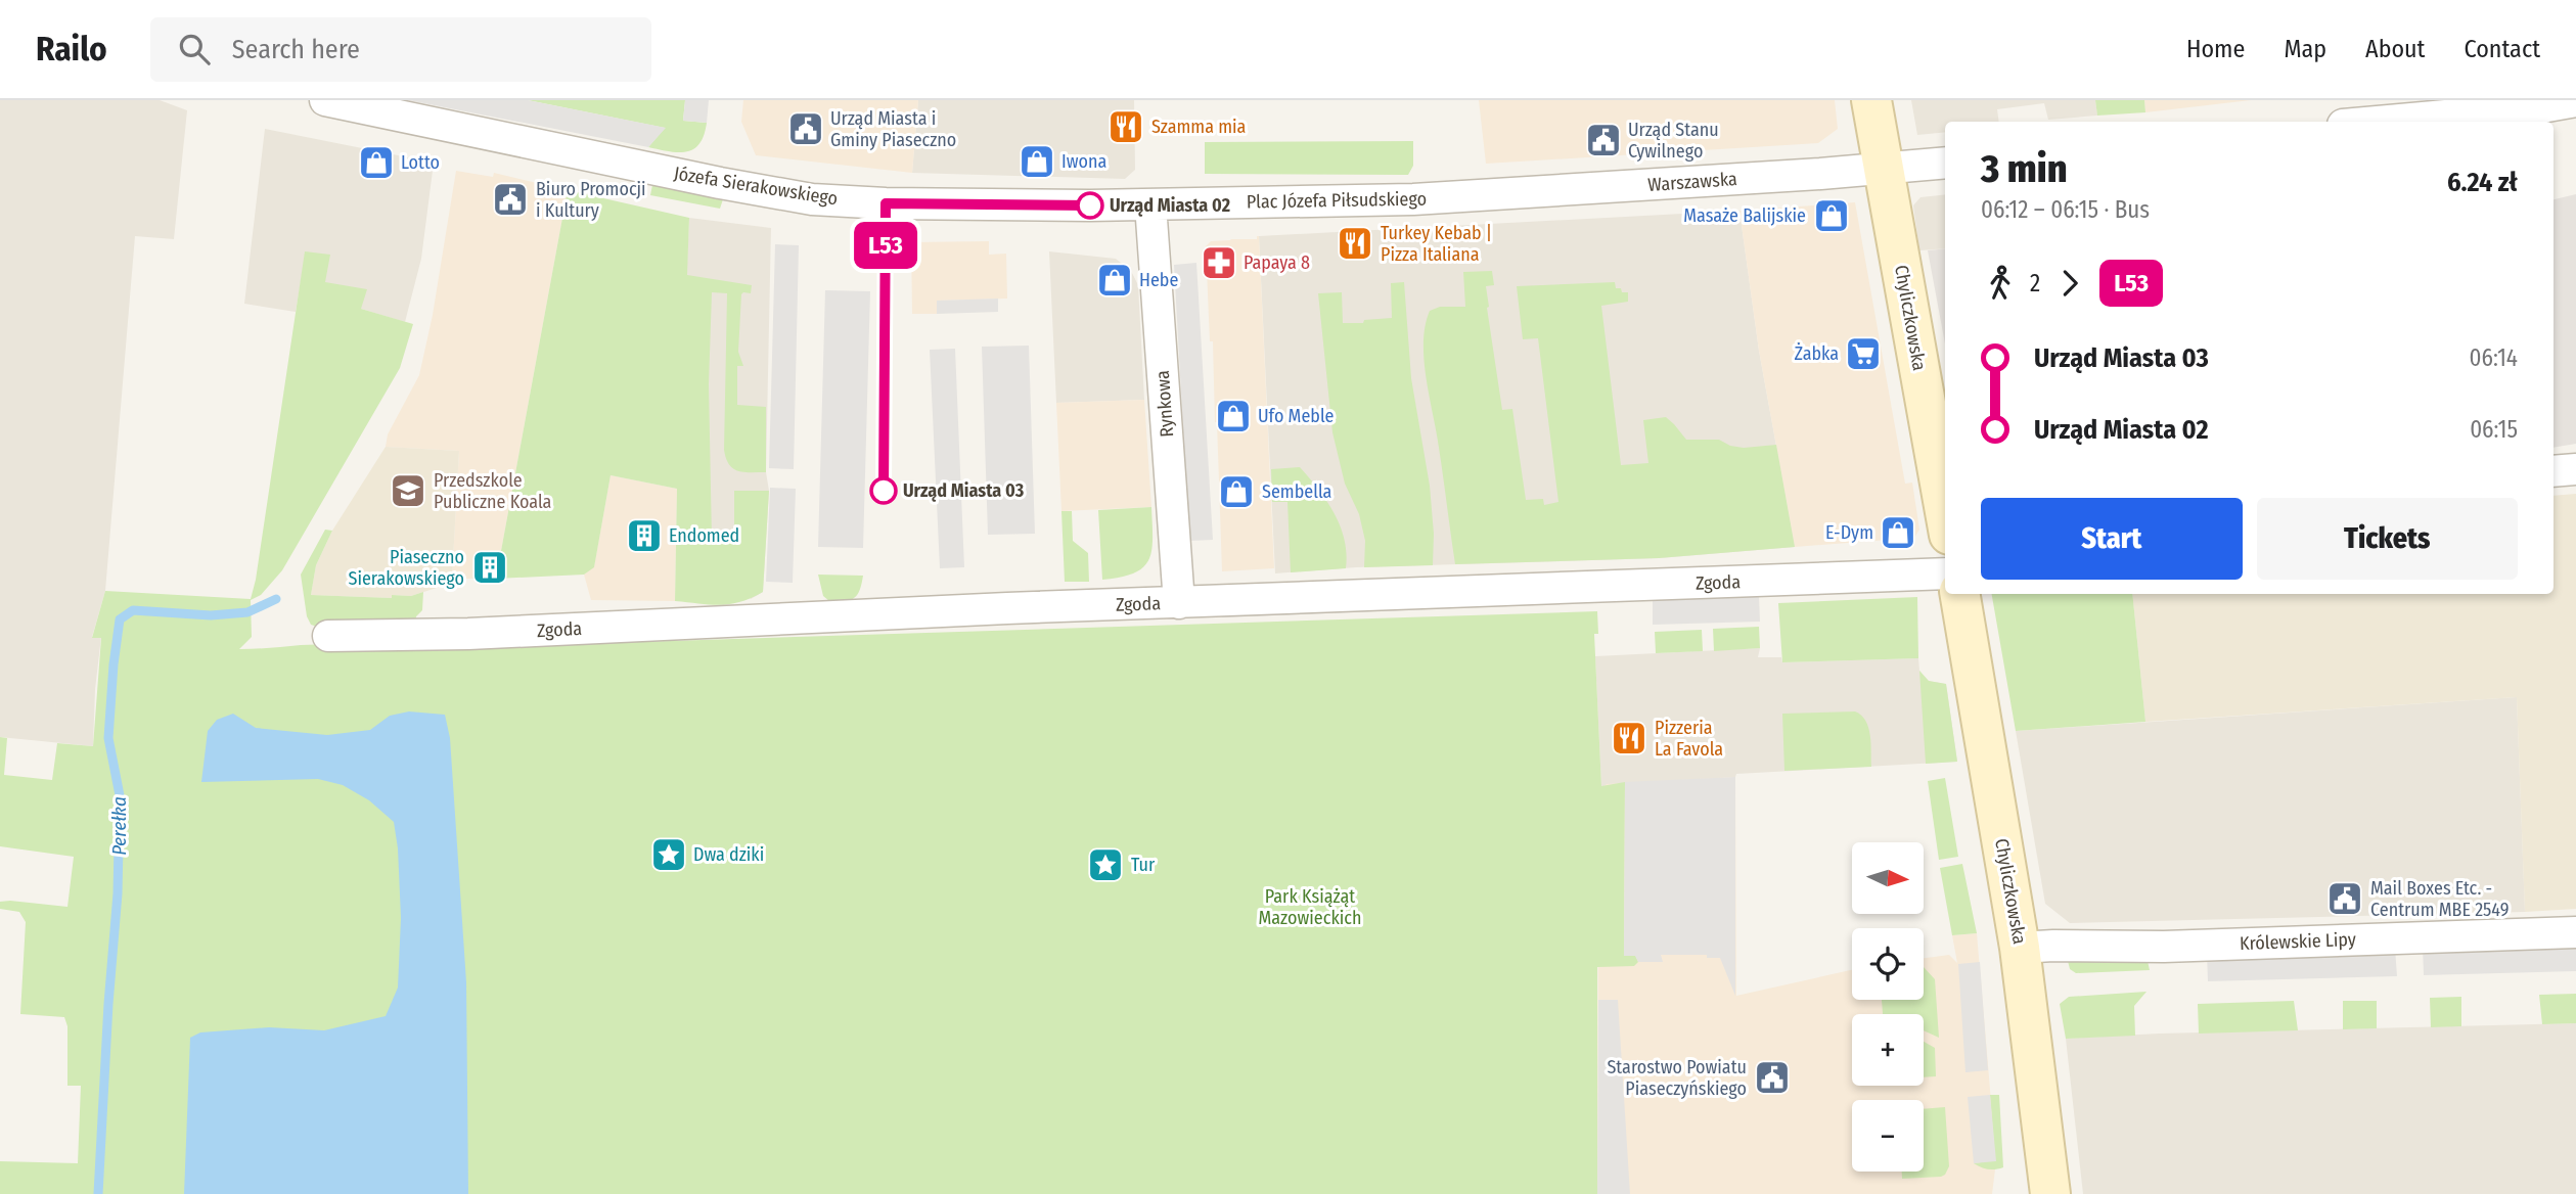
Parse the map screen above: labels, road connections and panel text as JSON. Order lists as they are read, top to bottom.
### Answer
{
  "streets": {
    "street": [
      "Warszawska",
      "Józefa Sierakowskiego",
      "Plac Józefa Piłsudskiego",
      "Chyliczkowska",
      "Rynkowa",
      "Zgoda",
      "Królewskie Lipy"
    ]
  },
  "crossings": [
    ["Warszawska", "Plac Józefa Piłsudskiego"],
    ["Warszawska", "Chyliczkowska"],
    ["Józefa Sierakowskiego", "Plac Józefa Piłsudskiego"],
    ["Józefa Sierakowskiego", "Rynkowa"],
    ["Plac Józefa Piłsudskiego", "Rynkowa"],
    ["Chyliczkowska", "Królewskie Lipy"],
    ["Rynkowa", "Zgoda"]
  ],
  "water": ["Perełka"],
  "parks": ["Park Książąt Mazowieckich"],
  "places": {
    "restaurant": ["Szamma mia", "Turkey Kebab | Pizza Italiana", "Pizzeria La Favola"],
    "public building": [
      "Urząd Miasta i Gminy Piaseczno",
      "Urząd Stanu Cywilnego",
      "Biuro Promocji i Kultury",
      "Mail Boxes Etc. - Centrum MBE 2549",
      "Starostwo Powiatu Piaseczyńskiego"
    ],
    "shop": [
      "Iwona",
      "Lotto",
      "Masaże Balijskie",
      "Hebe",
      "Ufo Meble",
      "Sembella",
      "E-Dym"
    ],
    "other": ["Urząd Miasta 02", "Urząd Miasta 03"],
    "pharmacy": ["Papaya 8"],
    "supermarket": ["Żabka"],
    "school or university": ["Przedszkole Publiczne Koala"],
    "building": ["Endomed", "Piaseczno Sierakowskiego"],
    "place": ["Dwa dziki", "Tur"]
  },
  "lines": ["bus line L53"],
  "north": "right",
  "page": {
    "header": "Railo",
    "search": "Search here",
    "nav": [
      "Home",
      "Map",
      "About",
      "Contact"
    ],
    "on_map": "L53",
    "heading": ["3 min", "06:12 – 06:15 · Bus", "6.24 zł"],
    "legs": ["2", "L53"],
    "list": [
      {
        "name": "Urząd Miasta 03",
        "value": "06:14"
      },
      {
        "name": "Urząd Miasta 02",
        "value": "06:15"
      }
    ],
    "buttons": ["Start", "Tickets"],
    "map_buttons": ["+", "−"]
  }
}
